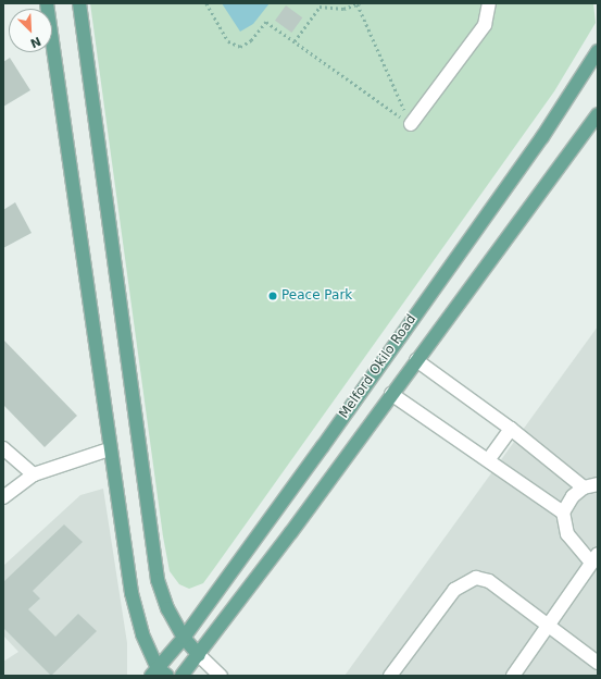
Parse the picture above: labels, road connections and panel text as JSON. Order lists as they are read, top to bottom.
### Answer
{
  "streets": {
    "main road": ["Melford Okilo Road"]
  },
  "places": ["Peace Park"],
  "north": "bottom right"
}
